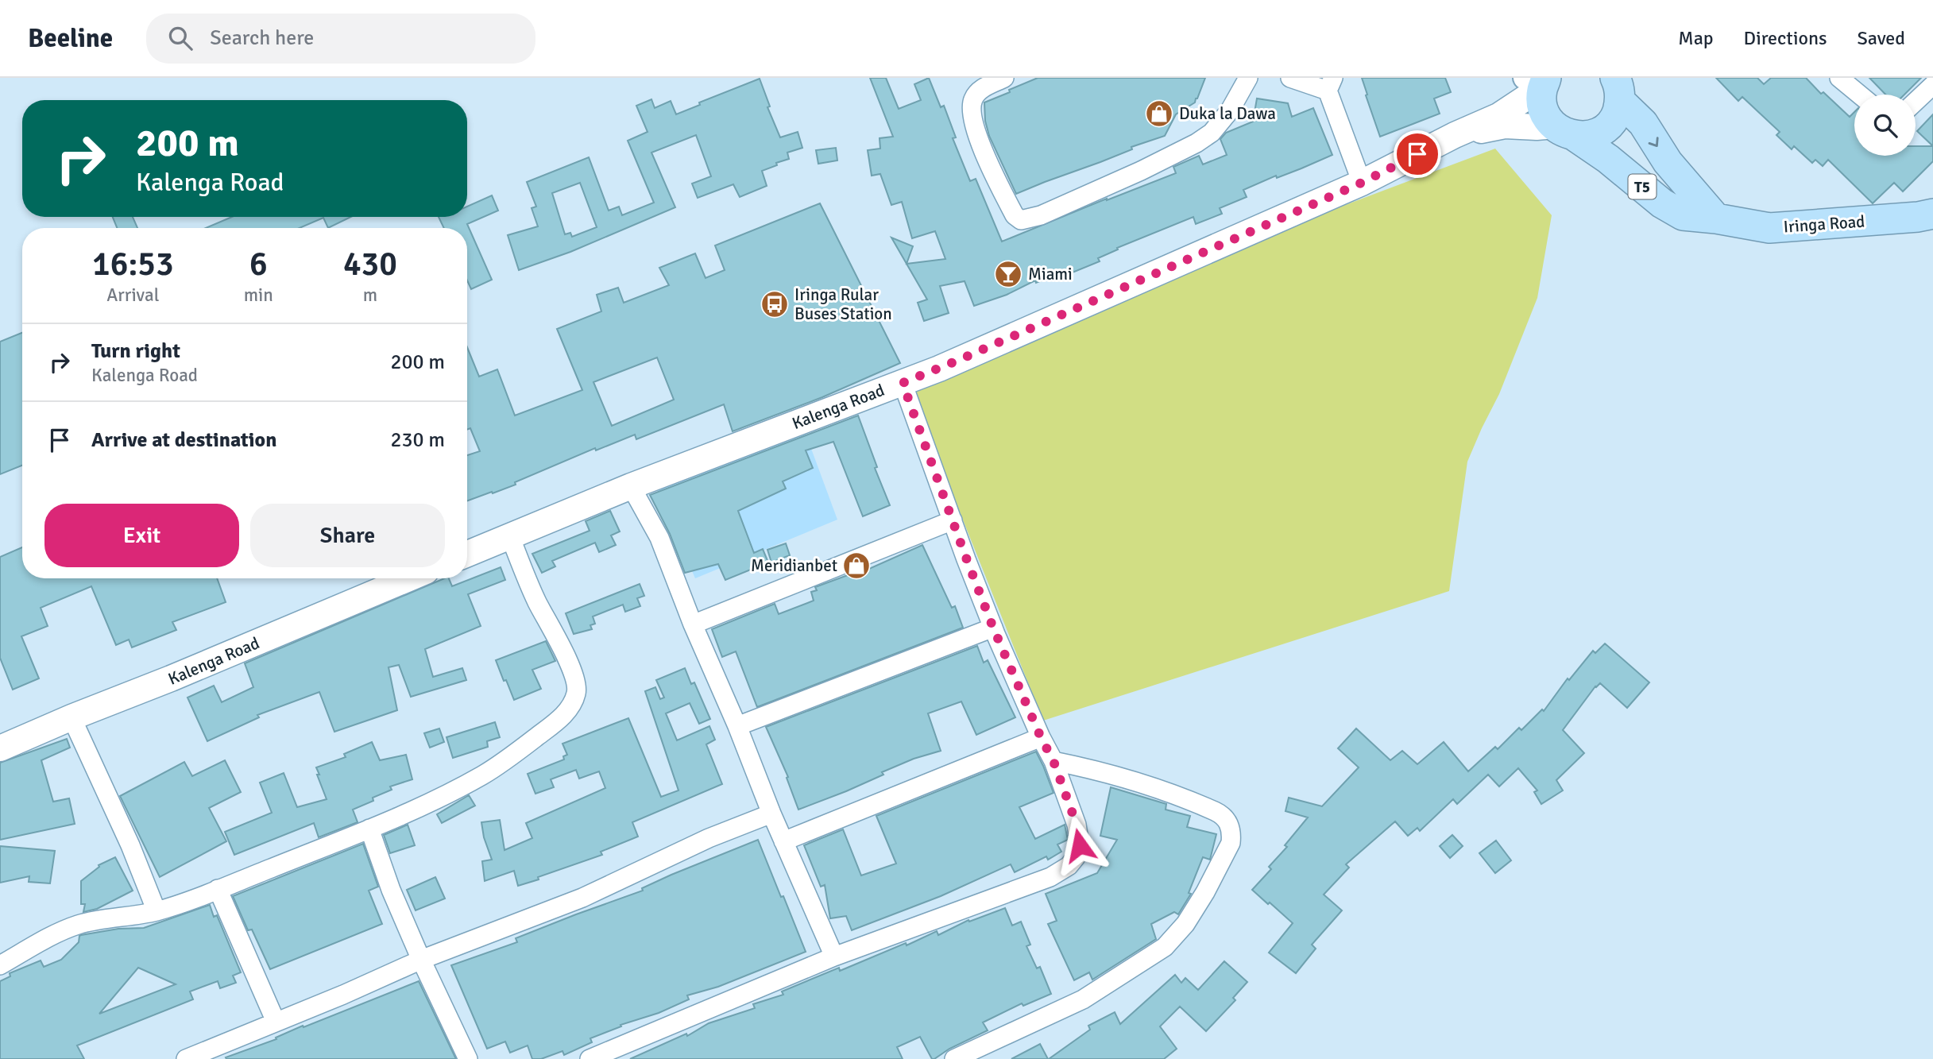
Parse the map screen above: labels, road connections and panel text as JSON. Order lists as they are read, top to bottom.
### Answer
{
  "streets": {
    "highway": ["T5", "Iringa Road"],
    "main road": ["Kalenga Road"]
  },
  "crossings": [
    ["T5", "Iringa Road"],
    ["T5", "Kalenga Road"]
  ],
  "places": {
    "shop": ["Duka la Dawa", "Meridianbet"],
    "bar": ["Miami"],
    "bus stop": ["Iringa Rular Buses Station"]
  },
  "page": {
    "header": "Beeline",
    "search": "Search here",
    "nav": ["Map", "Directions", "Saved"],
    "turn": ["200 m", "Kalenga Road"],
    "eta": [
      "16:53",
      "Arrival",
      "6",
      "min",
      "430",
      "m"
    ],
    "list": [
      {
        "name": "Turn right",
        "note": "Kalenga Road",
        "value": "200 m"
      },
      {
        "name": "Arrive at destination",
        "value": "230 m"
      }
    ],
    "buttons": ["Exit", "Share"]
  }
}
